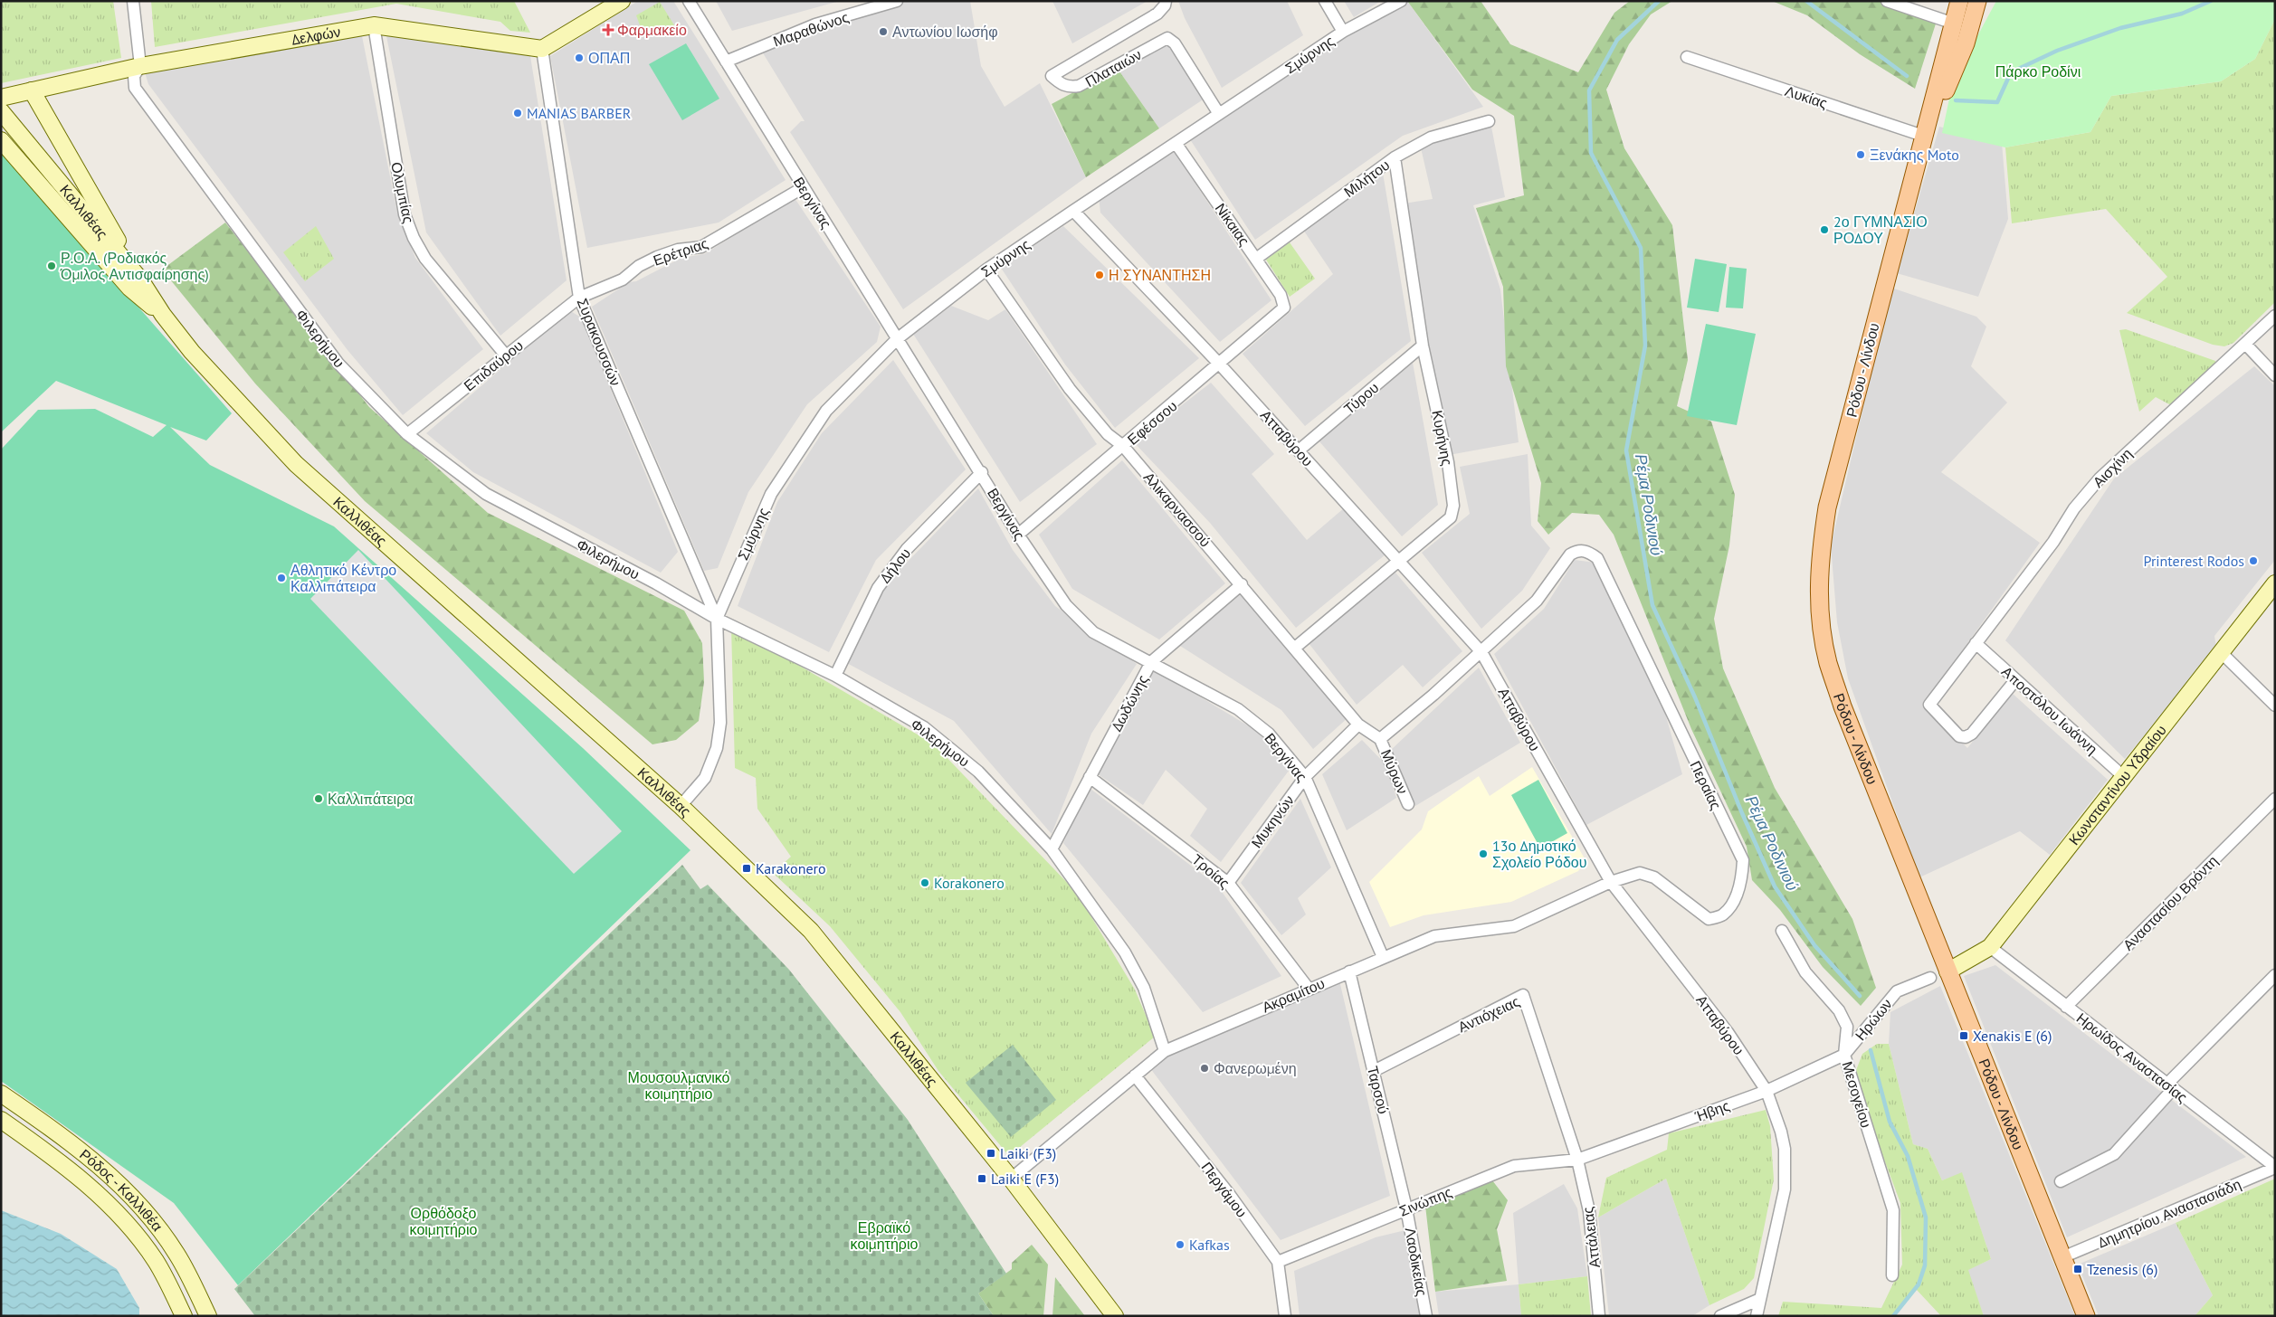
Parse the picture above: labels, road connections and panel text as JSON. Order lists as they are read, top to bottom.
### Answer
{
  "streets": {
    "main road": [
      "Δελφών",
      "Καλλιθέας",
      "Ρόδου - Λίνδου",
      "Κωνσταντίνου Υδραίου",
      "Ρόδος - Καλλιθέα"
    ],
    "street": [
      "Μαραθώνος",
      "Σμύρνης",
      "Πλαταιών",
      "Λυκίας",
      "Μιλήτου",
      "Ολυμπίας",
      "Βεργίνας",
      "Νίκαιας",
      "Ερέτριας",
      "Φιλερήμου",
      "Συρακουσσών",
      "Επιδαύρου",
      "Τύρου",
      "Εφέσσου",
      "Ατταβύρου",
      "Κυρήνης",
      "Αισχίνη",
      "Αλικαρνασσού",
      "Δήλου",
      "Δωδώνης",
      "Αποστόλου Ιωάννη",
      "Μύρων",
      "Περαίας",
      "Μυκηνών",
      "Τροίας",
      "Αναστασίου Βρόντη",
      "Ακραμίτου",
      "Αντιόχειας",
      "Ηρώων",
      "Ηρωίδος Αναστασίας",
      "Ταρσού",
      "Μεσογείου",
      "Ήβης",
      "Περγάμου",
      "Σινώπης",
      "Δημητρίου Αναστασιάδη",
      "Αττάλειας",
      "Λαοδικείας"
    ]
  },
  "crossings": [
    ["Μαραθώνος", "Βεργίνας"],
    ["Δελφών", "Ολυμπίας"],
    ["Δελφών", "Φιλερήμου"],
    ["Δελφών", "Συρακουσσών"],
    ["Σμύρνης", "Πλαταιών"],
    ["Σμύρνης", "Βεργίνας"],
    ["Σμύρνης", "Νίκαιας"],
    ["Σμύρνης", "Φιλερήμου"],
    ["Σμύρνης", "Συρακουσσών"],
    ["Σμύρνης", "Ατταβύρου"],
    ["Σμύρνης", "Αλικαρνασσού"],
    ["Λυκίας", "Ρόδου - Λίνδου"],
    ["Μιλήτου", "Νίκαιας"],
    ["Μιλήτου", "Κυρήνης"],
    ["Ολυμπίας", "Επιδαύρου"],
    ["Βεργίνας", "Ερέτριας"],
    ["Βεργίνας", "Εφέσσου"],
    ["Βεργίνας", "Δήλου"],
    ["Βεργίνας", "Δωδώνης"],
    ["Βεργίνας", "Μυκηνών"],
    ["Βεργίνας", "Ακραμίτου"],
    ["Καλλιθέας", "Ακραμίτου"],
    ["Νίκαιας", "Εφέσσου"],
    ["Ερέτριας", "Συρακουσσών"],
    ["Ερέτριας", "Επιδαύρου"],
    ["Φιλερήμου", "Συρακουσσών"],
    ["Φιλερήμου", "Επιδαύρου"],
    ["Φιλερήμου", "Δήλου"],
    ["Φιλερήμου", "Δωδώνης"],
    ["Φιλερήμου", "Ακραμίτου"],
    ["Συρακουσσών", "Επιδαύρου"],
    ["Ρόδου - Λίνδου", "Κωνσταντίνου Υδραίου"],
    ["Ρόδου - Λίνδου", "Δημητρίου Αναστασιάδη"],
    ["Τύρου", "Ατταβύρου"],
    ["Τύρου", "Κυρήνης"],
    ["Εφέσσου", "Ατταβύρου"],
    ["Εφέσσου", "Αλικαρνασσού"],
    ["Ατταβύρου", "Κυρήνης"],
    ["Ατταβύρου", "Περαίας"],
    ["Ατταβύρου", "Ακραμίτου"],
    ["Ατταβύρου", "Ήβης"],
    ["Κυρήνης", "Αλικαρνασσού"],
    ["Αισχίνη", "Αποστόλου Ιωάννη"],
    ["Αλικαρνασσού", "Δωδώνης"],
    ["Αλικαρνασσού", "Μύρων"],
    ["Αλικαρνασσού", "Μυκηνών"],
    ["Δωδώνης", "Τροίας"],
    ["Αποστόλου Ιωάννη", "Κωνσταντίνου Υδραίου"],
    ["Περαίας", "Ακραμίτου"],
    ["Κωνσταντίνου Υδραίου", "Ηρωίδος Αναστασίας"],
    ["Μυκηνών", "Τροίας"],
    ["Τροίας", "Ακραμίτου"],
    ["Αναστασίου Βρόντη", "Ηρωίδος Αναστασίας"],
    ["Ακραμίτου", "Ταρσού"],
    ["Ακραμίτου", "Περγάμου"],
    ["Αντιόχειας", "Ταρσού"],
    ["Αντιόχειας", "Ήβης"],
    ["Αντιόχειας", "Σινώπης"],
    ["Αντιόχειας", "Αττάλειας"],
    ["Ηρώων", "Μεσογείου"],
    ["Ηρώων", "Ήβης"],
    ["Ηρωίδος Αναστασίας", "Δημητρίου Αναστασιάδη"],
    ["Ταρσού", "Σινώπης"],
    ["Ταρσού", "Λαοδικείας"],
    ["Μεσογείου", "Ήβης"],
    ["Ήβης", "Σινώπης"],
    ["Ήβης", "Αττάλειας"],
    ["Περγάμου", "Σινώπης"],
    ["Σινώπης", "Αττάλειας"],
    ["Σινώπης", "Λαοδικείας"]
  ],
  "water": ["Ρέμα Ροδινιού"],
  "parks": [
    "Πάρκο Ροδίνι",
    "Μουσουλμανικό κοιμητήριο",
    "Ορθόδοξο κοιμητήριο",
    "Εβραϊκό κοιμητήριο"
  ],
  "places": {
    "health": ["Φαρμακείο"],
    "other": [
      "Αντωνίου Ιωσήφ",
      "ΟΠΑΠ",
      "MANIAS BARBER",
      "Ξενάκης Moto",
      "2ο ΓΥΜΝΑΣΙΟ ΡΟΔΟΥ",
      "Ρ.Ο.Α. (Ροδιακός Όμιλος Αντισφαίρησης)",
      "Η ΣΥΝΑΝΤΗΣΗ",
      "Printerest Rodos",
      "Αθλητικό Κέντρο Καλλιπάτειρα",
      "Καλλιπάτειρα",
      "13ο Δημοτικό Σχολείο Ρόδου",
      "Korakonero",
      "Φανερωμένη",
      "Kafkas"
    ],
    "transit": [
      "Karakonero",
      "Xenakis E (6)",
      "Laiki (F3)",
      "Laiki E (F3)",
      "Tzenesis (6)"
    ]
  }
}
